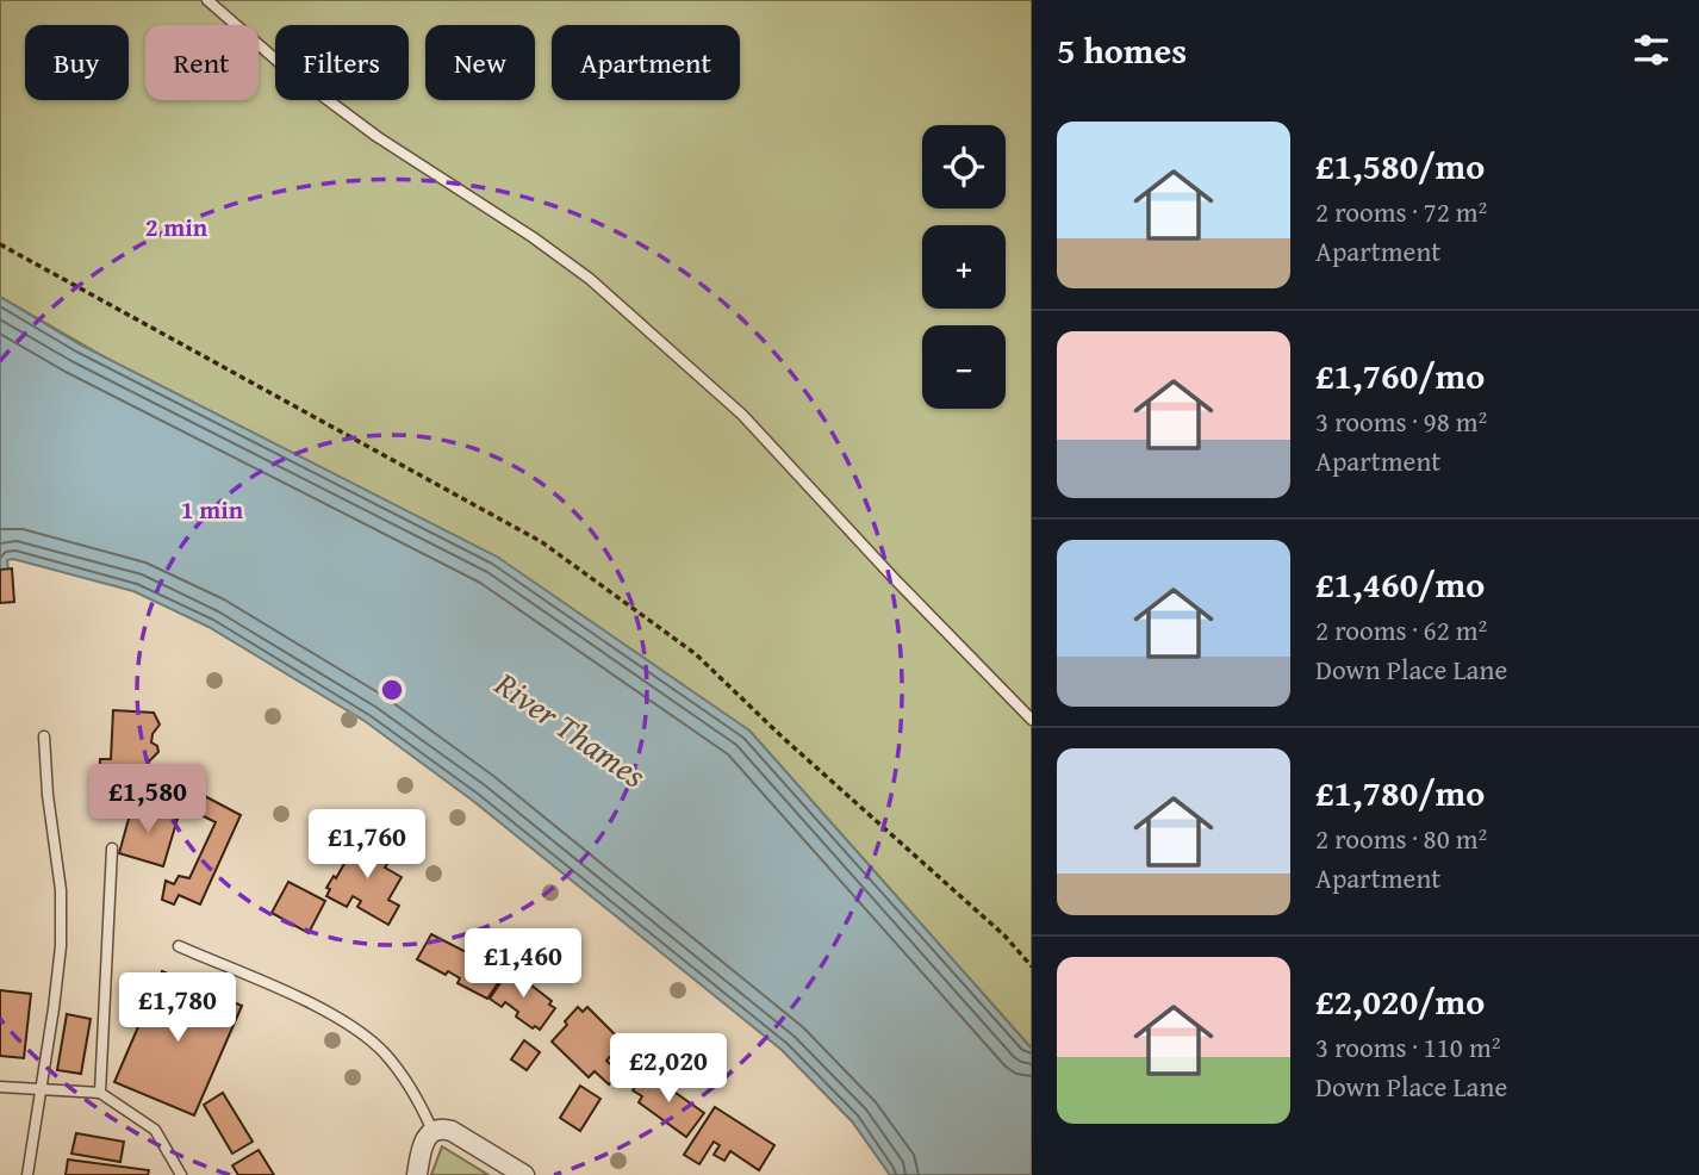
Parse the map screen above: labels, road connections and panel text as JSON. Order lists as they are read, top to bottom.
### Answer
{
  "water": ["River Thames"],
  "page": {
    "heading": "5 homes",
    "chip": [
      "Buy",
      "Rent",
      "Filters",
      "New",
      "Apartment"
    ],
    "list": [
      {
        "name": "£1,580/mo",
        "note": "2 rooms · 72 m² · Apartment"
      },
      {
        "name": "£1,760/mo",
        "note": "3 rooms · 98 m² · Apartment"
      },
      {
        "name": "£1,460/mo",
        "note": "2 rooms · 62 m² · Down Place Lane"
      },
      {
        "name": "£1,780/mo",
        "note": "2 rooms · 80 m² · Apartment"
      },
      {
        "name": "£2,020/mo",
        "note": "3 rooms · 110 m² · Down Place Lane"
      }
    ],
    "map_buttons": ["+", "−"],
    "price": [
      "£1,580",
      "£1,760",
      "£1,460",
      "£1,780",
      "£2,020"
    ]
  },
  "rings": ["2 min", "1 min"]
}
